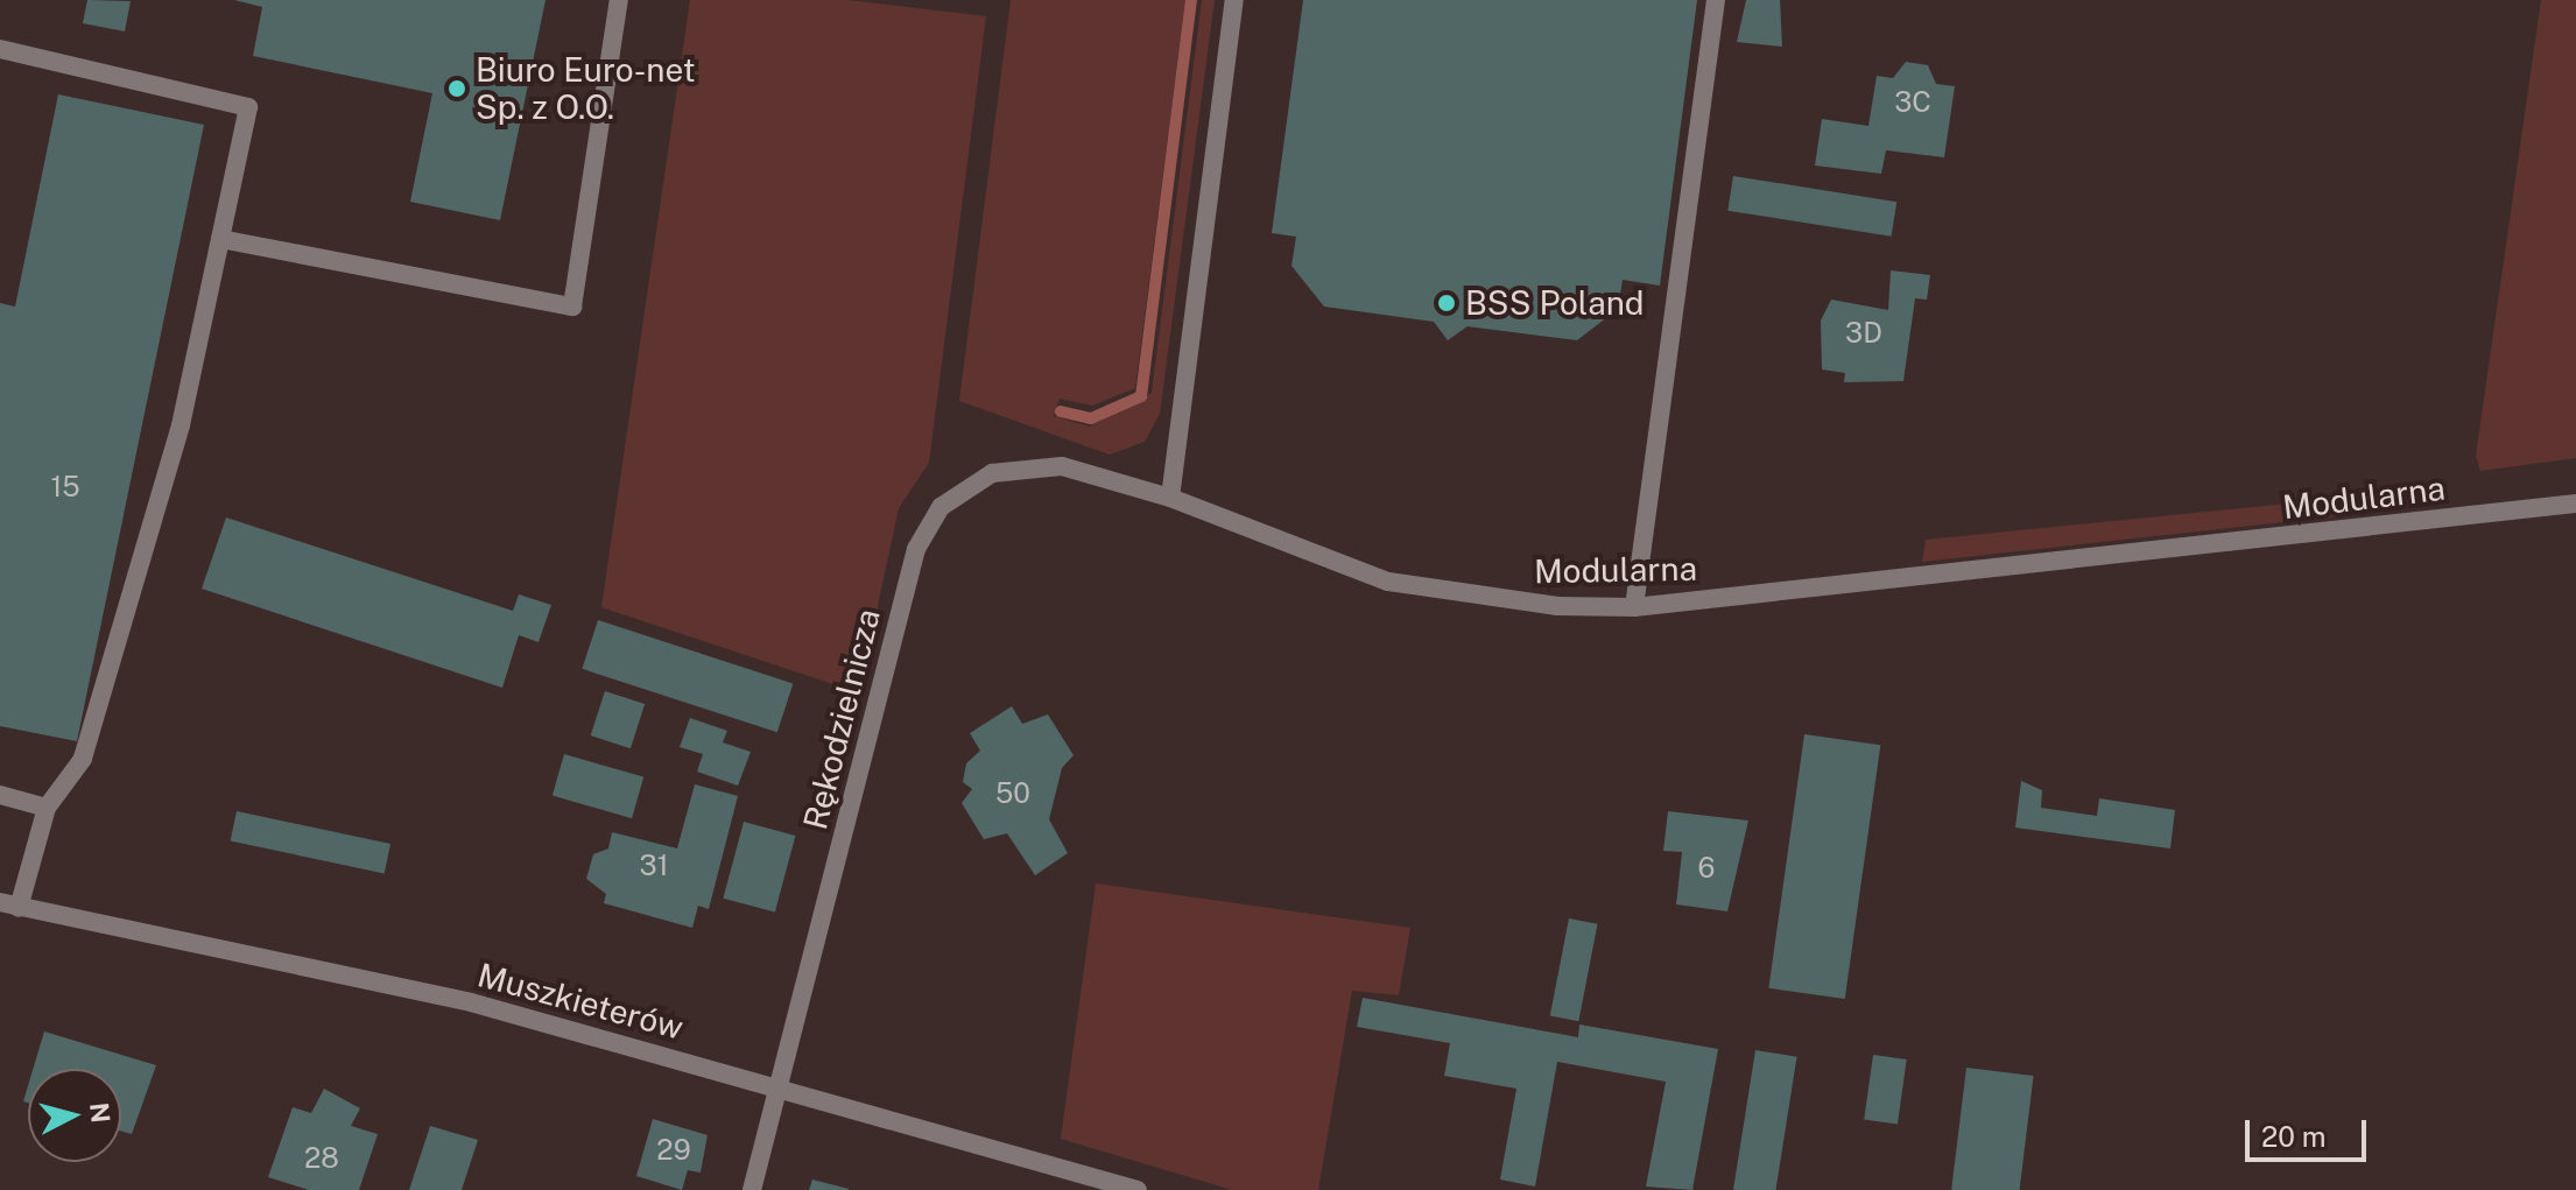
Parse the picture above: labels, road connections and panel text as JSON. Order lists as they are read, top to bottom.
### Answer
{
  "streets": {
    "street": ["Modularna", "Rękodzielnicza", "Muszkieterów"]
  },
  "crossings": [
    ["Modularna", "Rękodzielnicza"],
    ["Rękodzielnicza", "Muszkieterów"]
  ],
  "places": ["Biuro Euro-net Sp. z O.O.", "BSS Poland"],
  "house_numbers": [
    "3C",
    "3D",
    "15",
    "50",
    "31",
    "6",
    "29",
    "28"
  ],
  "scale_bar": "20 m",
  "north": "right"
}
